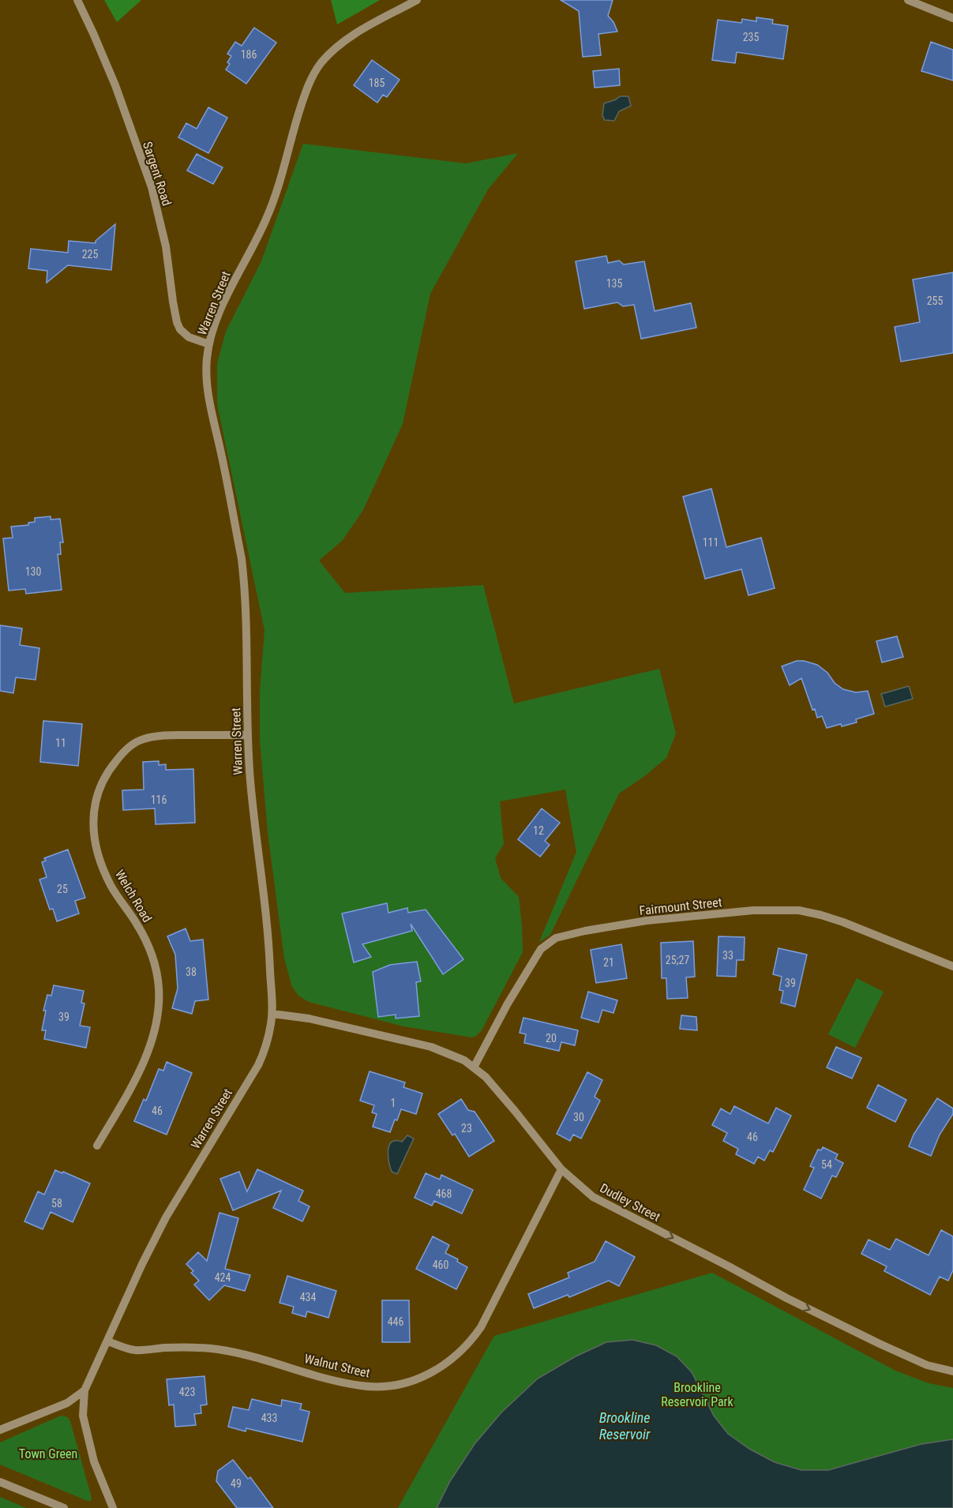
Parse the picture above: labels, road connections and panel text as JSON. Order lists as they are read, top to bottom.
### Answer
{
  "streets": {
    "street": [
      "Sargent Road",
      "Warren Street",
      "Welch Road",
      "Fairmount Street",
      "Dudley Street",
      "Walnut Street"
    ]
  },
  "crossings": [
    ["Sargent Road", "Warren Street"],
    ["Warren Street", "Welch Road"],
    ["Warren Street", "Dudley Street"],
    ["Warren Street", "Walnut Street"],
    ["Fairmount Street", "Dudley Street"],
    ["Dudley Street", "Walnut Street"]
  ],
  "one_way": ["Dudley Street"],
  "water": ["Brookline Reservoir"],
  "parks": ["Brookline Reservoir Park", "Town Green"],
  "house_numbers": [
    "235",
    "186",
    "185",
    "225",
    "135",
    "255",
    "111",
    "130",
    "11",
    "116",
    "12",
    "25",
    "33",
    "25;27",
    "21",
    "38",
    "39",
    "39",
    "20",
    "1",
    "46",
    "30",
    "23",
    "46",
    "54",
    "468",
    "58",
    "460",
    "424",
    "434",
    "446",
    "423",
    "433",
    "49"
  ]
}
